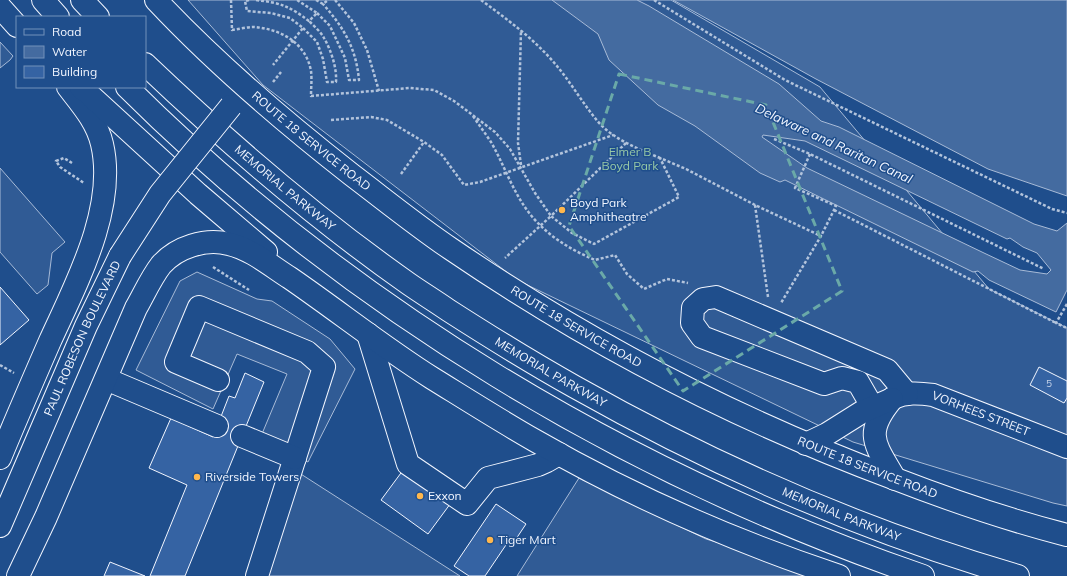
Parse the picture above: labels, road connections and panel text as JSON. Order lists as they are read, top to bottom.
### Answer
{
  "streets": {
    "main road": [
      "ROUTE 18 SERVICE ROAD",
      "MEMORIAL PARKWAY",
      "PAUL ROBESON BOULEVARD",
      "VORHEES STREET"
    ]
  },
  "crossings": [
    ["ROUTE 18 SERVICE ROAD", "PAUL ROBESON BOULEVARD"]
  ],
  "water": ["Delaware and Raritan Canal"],
  "parks": ["Elmer B Boyd Park"],
  "places": [
    "Boyd Park Amphitheatre",
    "Riverside Towers",
    "Exxon",
    "Tiger Mart"
  ],
  "house_numbers": ["5"],
  "legend": ["Road", "Water", "Building"]
}
